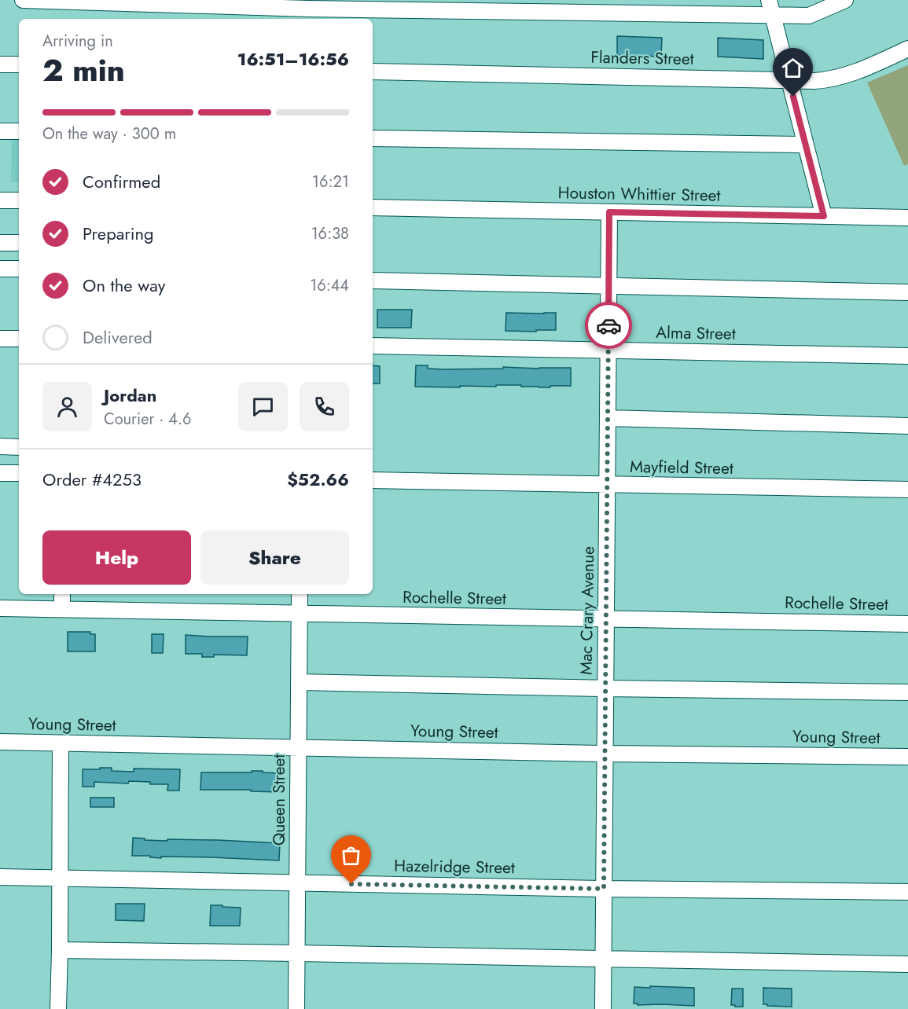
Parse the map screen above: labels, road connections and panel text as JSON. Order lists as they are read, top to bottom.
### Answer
{
  "streets": {
    "street": [
      "Flanders Street",
      "Houston Whittier Street",
      "Alma Street",
      "Mayfield Street",
      "Rochelle Street",
      "Mac Crary Avenue",
      "Young Street",
      "Queen Street",
      "Hazelridge Street"
    ]
  },
  "crossings": [
    ["Houston Whittier Street", "Mac Crary Avenue"],
    ["Alma Street", "Mac Crary Avenue"],
    ["Mayfield Street", "Mac Crary Avenue"],
    ["Rochelle Street", "Mac Crary Avenue"],
    ["Rochelle Street", "Queen Street"],
    ["Mac Crary Avenue", "Young Street"],
    ["Mac Crary Avenue", "Hazelridge Street"],
    ["Young Street", "Queen Street"],
    ["Queen Street", "Hazelridge Street"]
  ],
  "page": {
    "heading": ["2 min", "Arriving in", "16:51–16:56"],
    "panel": [
      "Jordan",
      "Courier · 4.6",
      "Order #4253",
      "$52.66"
    ],
    "bar": "On the way · 300 m",
    "list": [
      ["Confirmed", "16:21"],
      ["Preparing", "16:38"],
      ["On the way", "16:44"],
      "Delivered"
    ],
    "buttons": ["Help", "Share"]
  }
}
